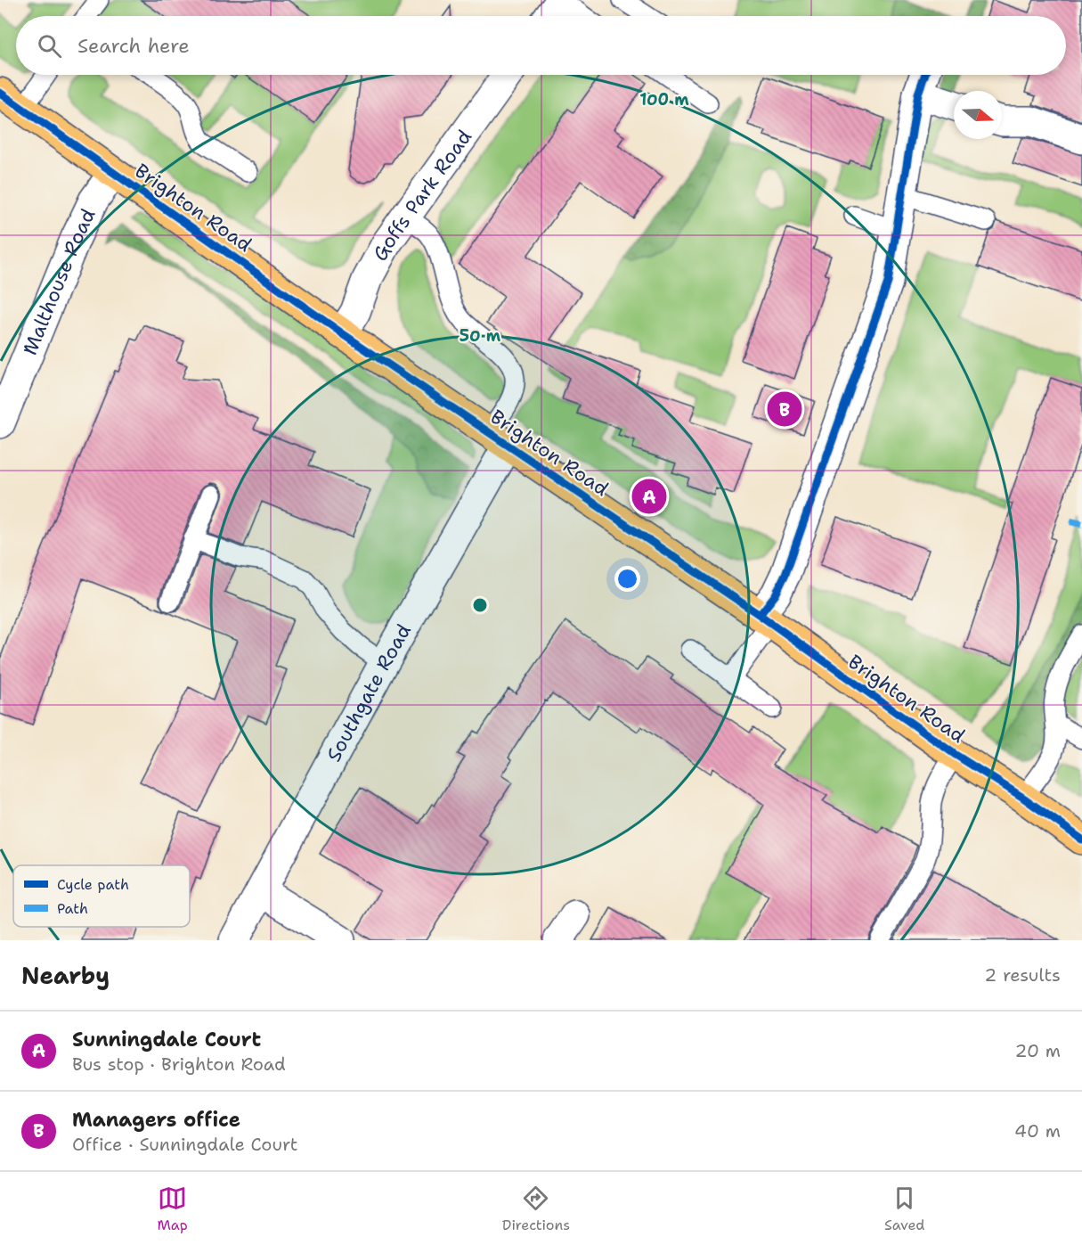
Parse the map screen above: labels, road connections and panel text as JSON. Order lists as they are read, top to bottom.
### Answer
{
  "streets": {
    "main road": ["Brighton Road"],
    "street": ["Goffs Park Road", "Malthouse Road", "Southgate Road"]
  },
  "crossings": [
    ["Goffs Park Road", "Brighton Road"],
    ["Brighton Road", "Malthouse Road"],
    ["Brighton Road", "Southgate Road"]
  ],
  "legend": ["Cycle path", "Path"],
  "north": "right",
  "page": {
    "search": "Search here",
    "pins": ["B", "A"],
    "heading": ["Nearby", "2 results"],
    "list": [
      {
        "mark": "A",
        "name": "Sunningdale Court",
        "note": "Bus stop · Brighton Road",
        "value": "20 m"
      },
      {
        "mark": "B",
        "name": "Managers office",
        "note": "Office · Sunningdale Court",
        "value": "40 m"
      }
    ],
    "nav": ["Map", "Directions", "Saved"]
  },
  "rings": ["100 m", "50 m"]
}
